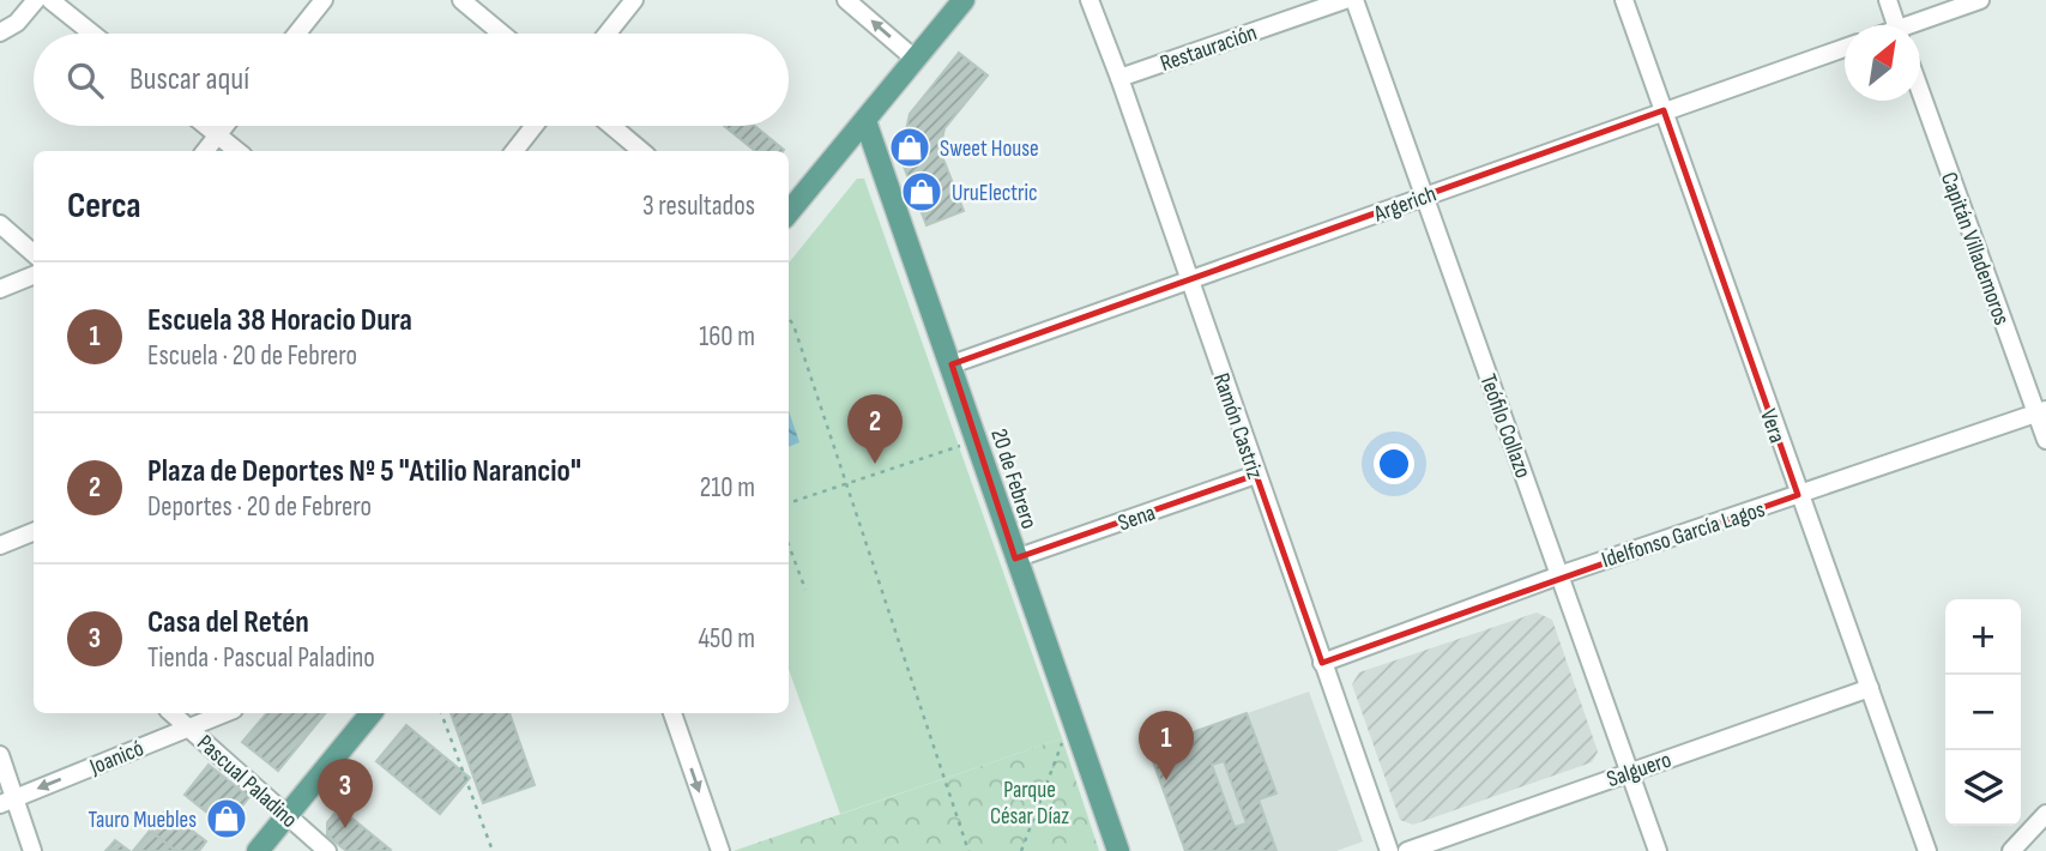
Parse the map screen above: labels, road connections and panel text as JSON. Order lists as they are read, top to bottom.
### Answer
{
  "streets": {
    "main road": ["20 de Febrero"],
    "street": [
      "Restauración",
      "Argerich",
      "Capitán Villademoros",
      "Ramón Castriz",
      "Teófilo Collazo",
      "Vera",
      "Sena",
      "Idelfonso García Lagos",
      "Joanicó",
      "Salguero",
      "Pascual Paladino"
    ]
  },
  "crossings": [
    ["Restauración", "Ramón Castriz"],
    ["Argerich", "Ramón Castriz"],
    ["Argerich", "Teófilo Collazo"],
    ["Argerich", "Vera"],
    ["Argerich", "20 de Febrero"],
    ["Capitán Villademoros", "Idelfonso García Lagos"],
    ["Ramón Castriz", "Sena"],
    ["Ramón Castriz", "Idelfonso García Lagos"],
    ["Teófilo Collazo", "Idelfonso García Lagos"],
    ["Teófilo Collazo", "Salguero"],
    ["Vera", "Idelfonso García Lagos"],
    ["Vera", "Salguero"],
    ["20 de Febrero", "Sena"],
    ["Joanicó", "Pascual Paladino"]
  ],
  "one_way": ["Joanicó"],
  "parks": ["Parque César Díaz"],
  "places": {
    "shop": ["Sweet House", "UruElectric", "Tauro Muebles"]
  },
  "north": "top right",
  "page": {
    "search": "Buscar aquí",
    "heading": ["Cerca", "3 resultados"],
    "list": [
      {
        "mark": "1",
        "name": "Escuela 38 Horacio Dura",
        "note": "Escuela · 20 de Febrero",
        "value": "160 m"
      },
      {
        "mark": "2",
        "name": "Plaza de Deportes Nº 5 \"Atilio Narancio\"",
        "note": "Deportes · 20 de Febrero",
        "value": "210 m"
      },
      {
        "mark": "3",
        "name": "Casa del Retén",
        "note": "Tienda · Pascual Paladino",
        "value": "450 m"
      }
    ],
    "pins": ["2", "1", "3"],
    "map_buttons": ["+", "−"]
  }
}
